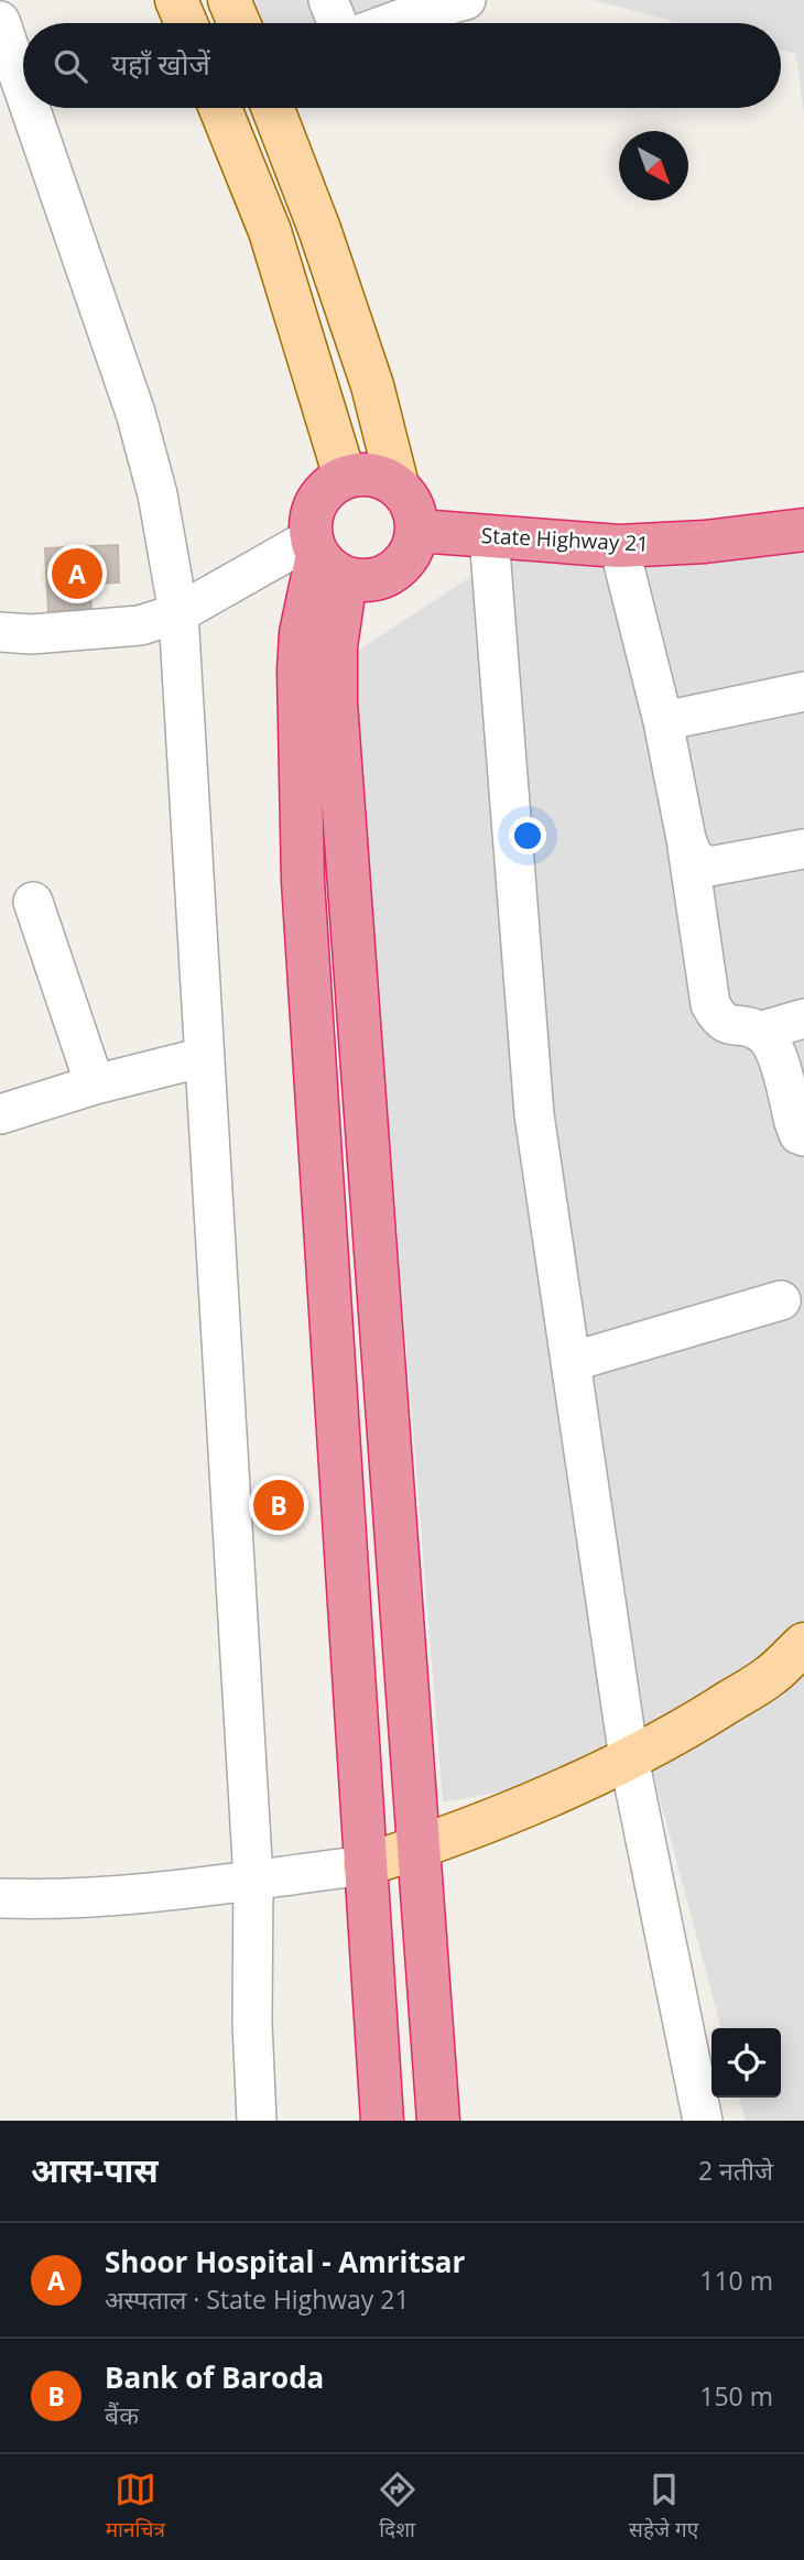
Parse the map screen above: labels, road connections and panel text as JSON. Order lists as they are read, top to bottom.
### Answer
{
  "streets": {
    "highway": ["State Highway 21"]
  },
  "north": "bottom right",
  "page": {
    "search": "यहाँ खोजें",
    "pins": ["A", "B"],
    "heading": ["आस-पास", "2 नतीजे"],
    "list": [
      {
        "mark": "A",
        "name": "Shoor Hospital - Amritsar",
        "note": "अस्पताल · State Highway 21",
        "value": "110 m"
      },
      {
        "mark": "B",
        "name": "Bank of Baroda",
        "note": "बैंक",
        "value": "150 m"
      }
    ],
    "nav": ["मानचित्र", "दिशा", "सहेजे गए"]
  }
}
